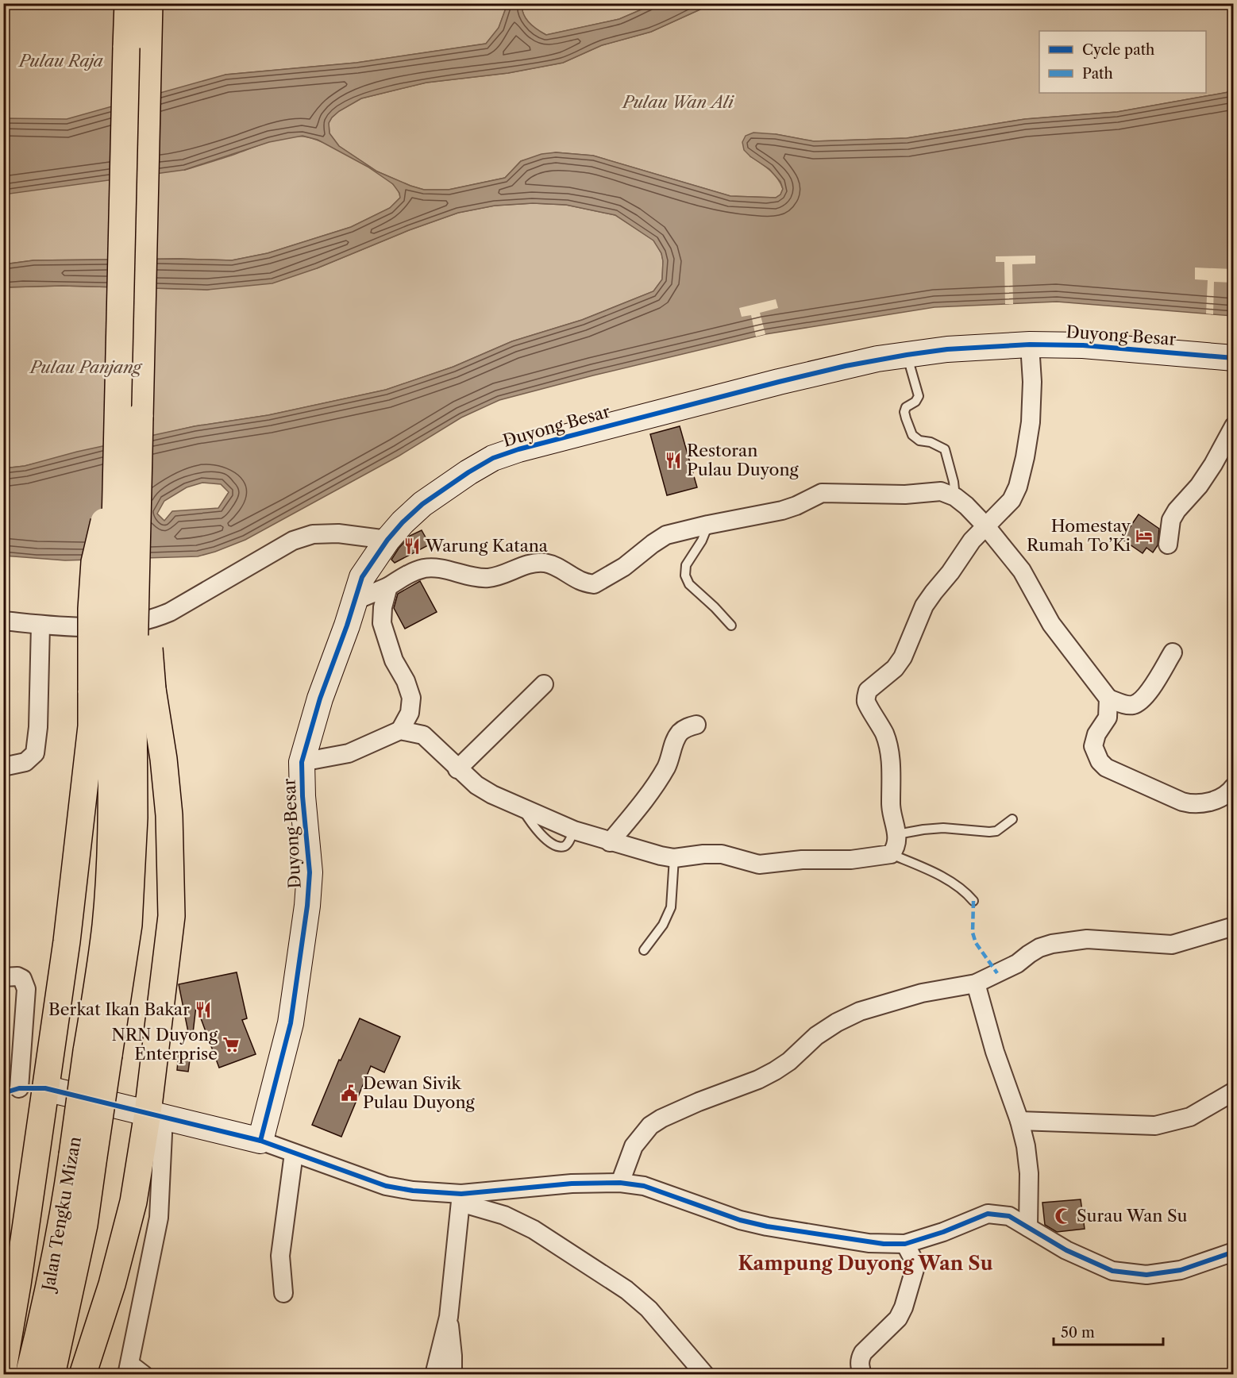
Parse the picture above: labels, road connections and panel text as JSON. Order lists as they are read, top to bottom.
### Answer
{
  "streets": {
    "highway": ["Jalan Tengku Mizan"],
    "street": ["Duyong Besar"]
  },
  "districts": ["Kampung Duyong Wan Su"],
  "parks": ["Pulau Raja", "Pulau Wan Ali", "Pulau Panjang"],
  "places": {
    "restaurant": ["Restoran Pulau Duyong", "Warung Katana", "Berkat Ikan Bakar"],
    "hotel": ["Homestay Rumah To’Ki"],
    "supermarket": ["NRN Duyong Enterprise"],
    "public building": ["Dewan Sivik Pulau Duyong"],
    "mosque": ["Surau Wan Su"]
  },
  "legend": ["Cycle path", "Path"],
  "scale_bar": "50 m"
}
